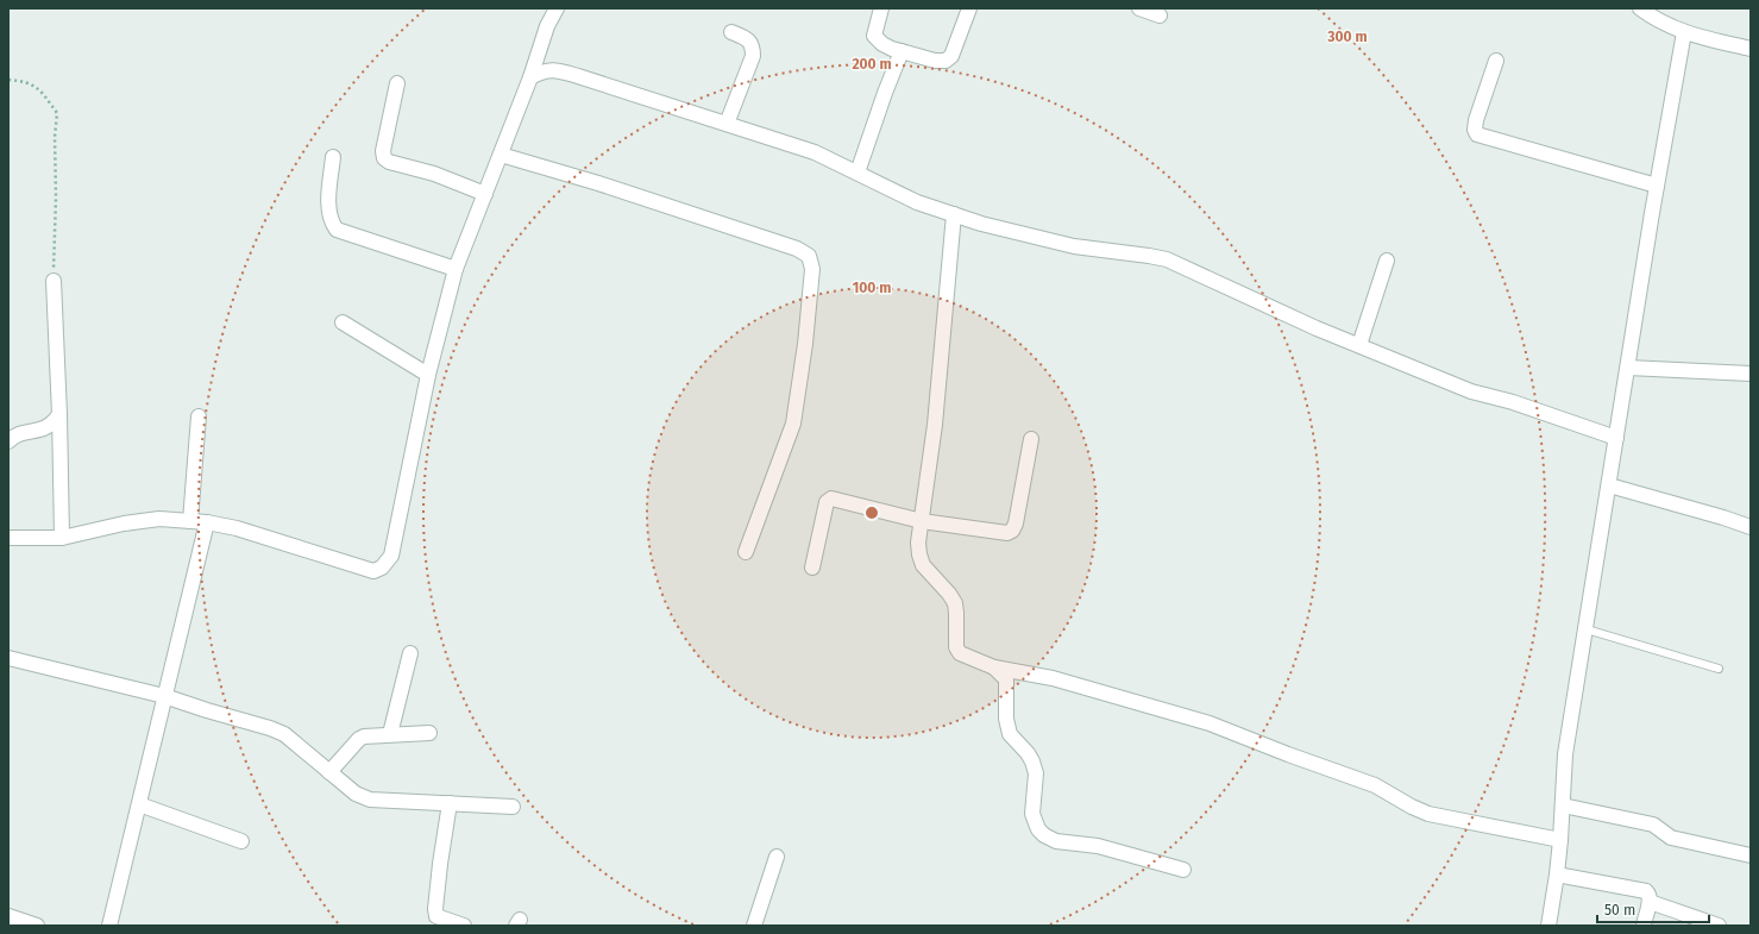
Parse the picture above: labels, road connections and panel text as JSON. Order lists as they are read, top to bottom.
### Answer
{
  "scale_bar": "50 m",
  "rings": ["300 m", "200 m", "100 m"]
}
